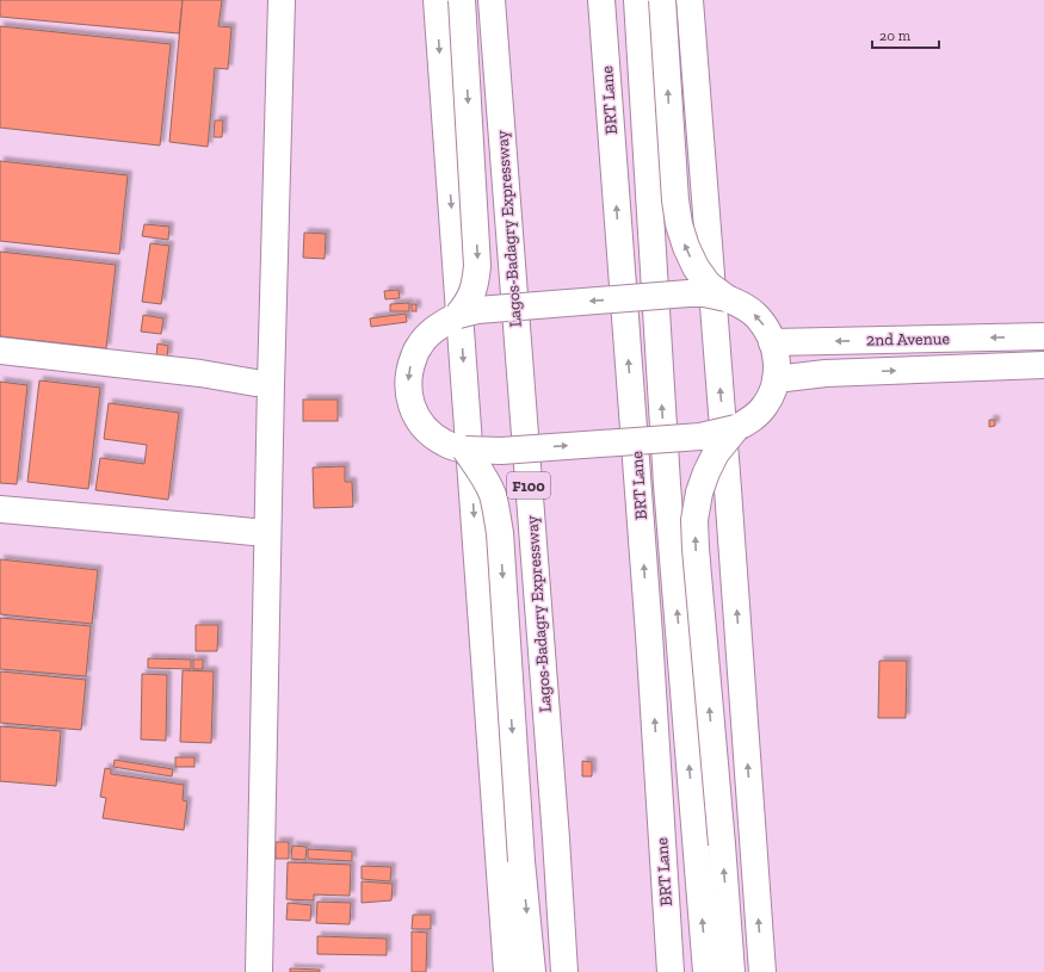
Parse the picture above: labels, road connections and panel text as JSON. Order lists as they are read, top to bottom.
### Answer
{
  "streets": {
    "main road": [
      "BRT Lane",
      "Lagos-Badagry Expressway",
      "2nd Avenue",
      "F100"
    ]
  },
  "scale_bar": "20 m"
}
